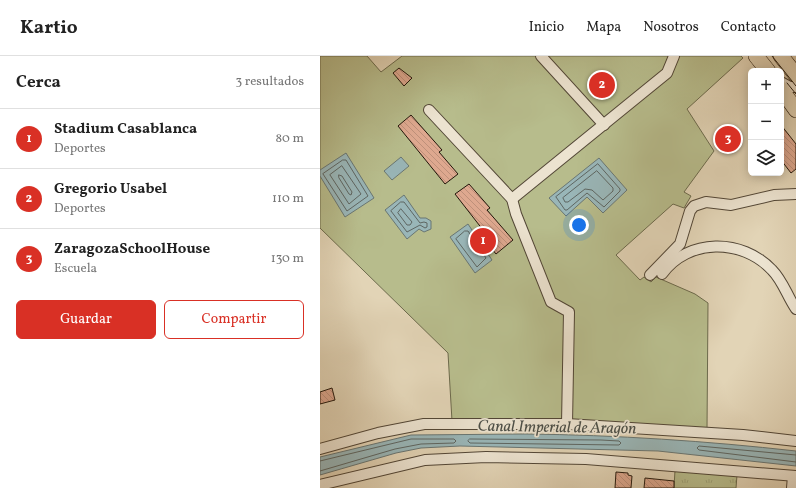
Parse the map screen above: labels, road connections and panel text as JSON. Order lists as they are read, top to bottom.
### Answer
{
  "water": ["Canal Imperial de Aragón"],
  "page": {
    "header": "Kartio",
    "nav": [
      "Inicio",
      "Mapa",
      "Nosotros",
      "Contacto"
    ],
    "heading": ["Cerca", "3 resultados"],
    "map_buttons": ["+", "−"],
    "pins": ["2", "3", "1"],
    "list": [
      {
        "mark": "1",
        "name": "Stadium Casablanca",
        "note": "Deportes",
        "value": "80 m"
      },
      {
        "mark": "2",
        "name": "Gregorio Usabel",
        "note": "Deportes",
        "value": "110 m"
      },
      {
        "mark": "3",
        "name": "ZaragozaSchoolHouse",
        "note": "Escuela",
        "value": "130 m"
      }
    ],
    "buttons": ["Guardar", "Compartir"]
  }
}
